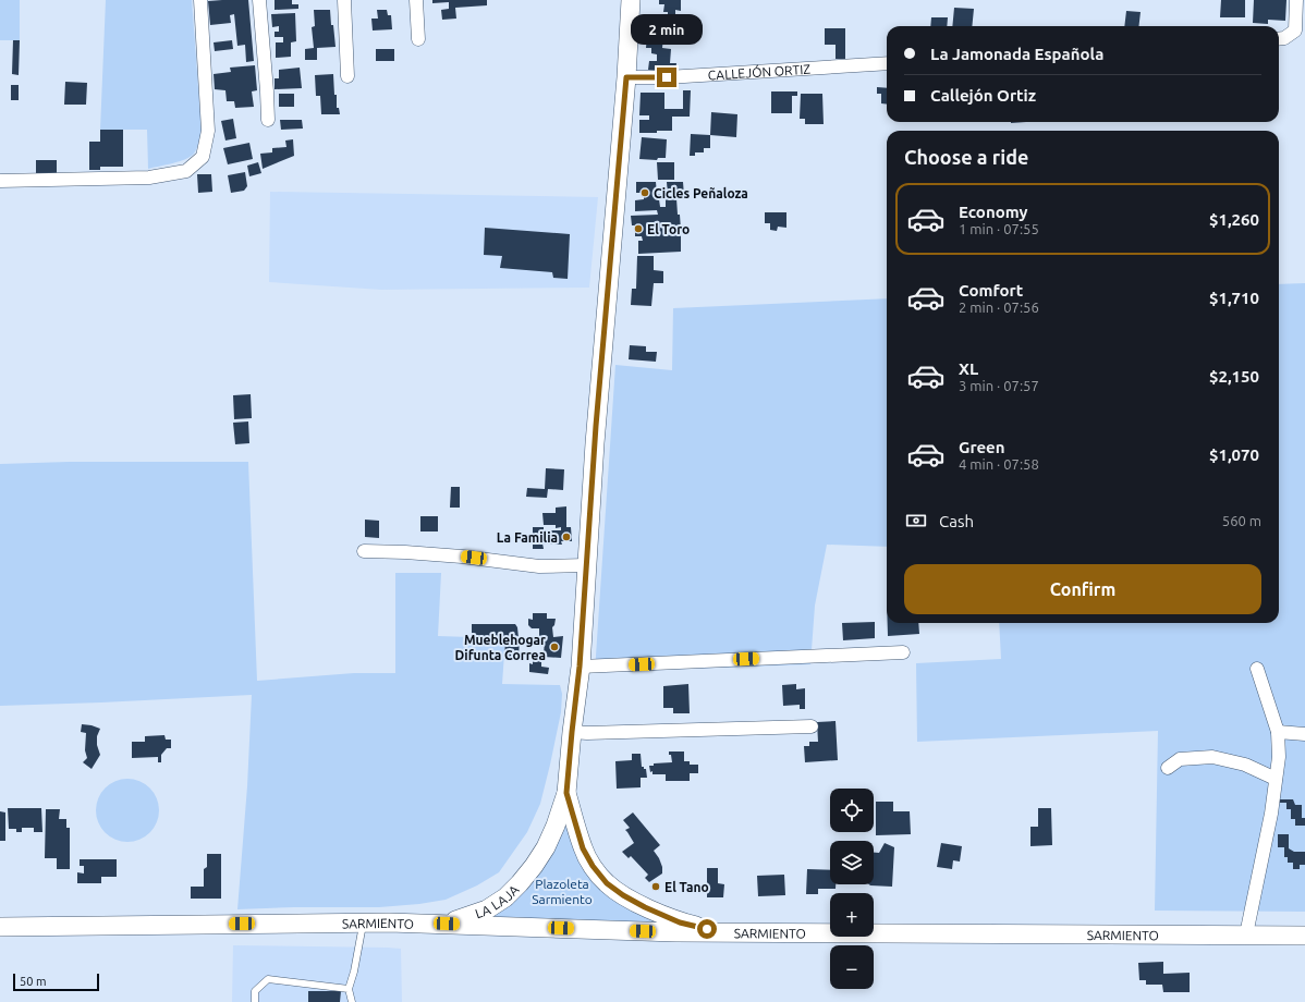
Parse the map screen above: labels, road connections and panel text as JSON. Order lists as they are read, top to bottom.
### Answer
{
  "streets": {
    "main road": ["LA LAJA", "SARMIENTO"],
    "street": ["CALLEJÓN ORTIZ"]
  },
  "crossings": [
    ["CALLEJÓN ORTIZ", "LA LAJA"],
    ["LA LAJA", "SARMIENTO"]
  ],
  "parks": ["Plazoleta Sarmiento"],
  "places": [
    "Cicles Peñaloza",
    "El Toro",
    "La Familia",
    "Mueblehogar Difunta Correa",
    "El Tano"
  ],
  "scale_bar": "50 m",
  "page": {
    "bubble": "2 min",
    "banner": ["La Jamonada Española", "Callejón Ortiz"],
    "heading": "Choose a ride",
    "list": [
      {
        "name": "Economy",
        "note": "1 min · 07:55",
        "value": "$1,260"
      },
      {
        "name": "Comfort",
        "note": "2 min · 07:56",
        "value": "$1,710"
      },
      {
        "name": "XL",
        "note": "3 min · 07:57",
        "value": "$2,150"
      },
      {
        "name": "Green",
        "note": "4 min · 07:58",
        "value": "$1,070"
      }
    ],
    "pay": ["Cash", "560 m"],
    "buttons": "Confirm",
    "map_buttons": ["+", "−"],
    "scale": "50 m"
  }
}
